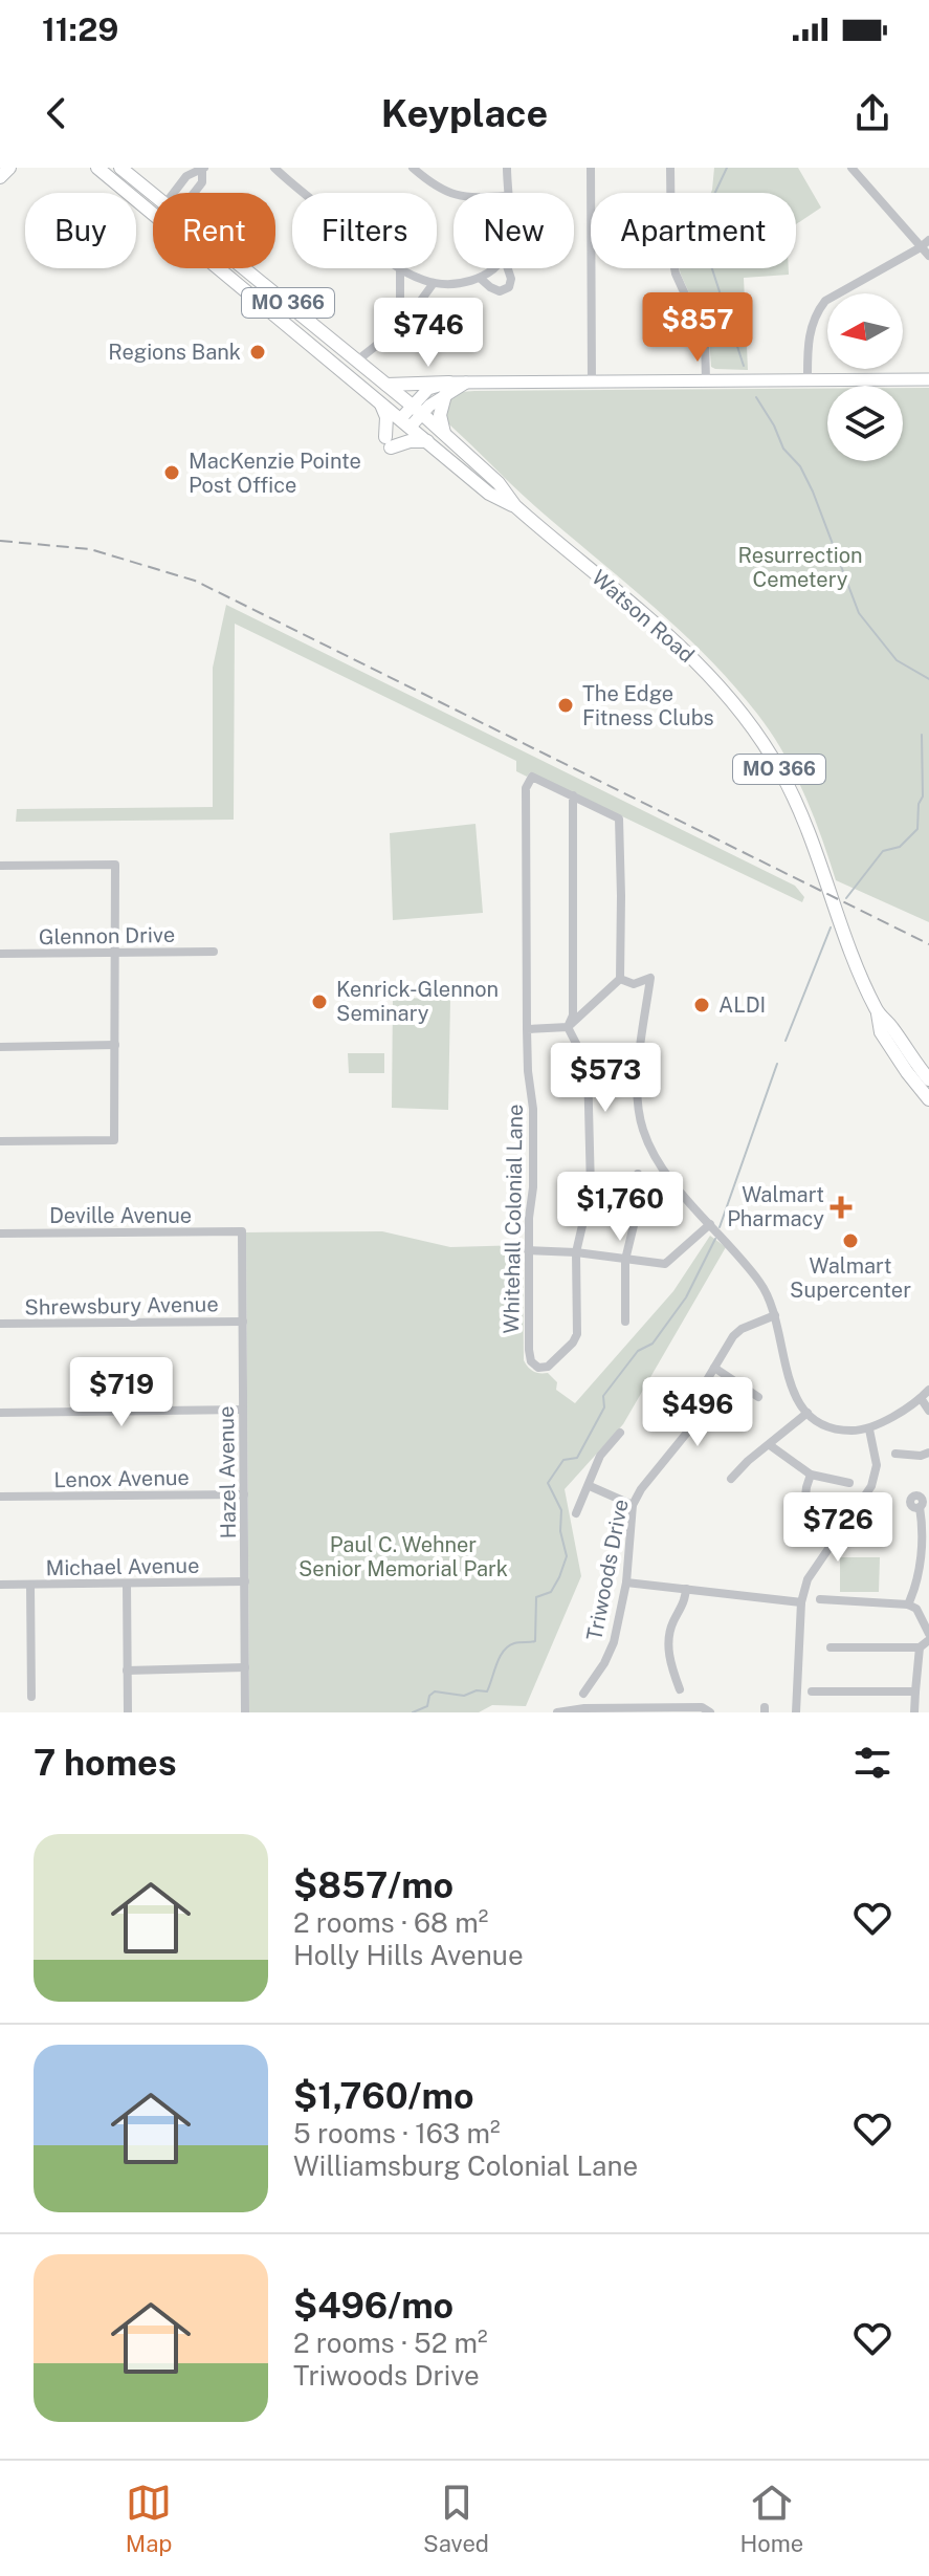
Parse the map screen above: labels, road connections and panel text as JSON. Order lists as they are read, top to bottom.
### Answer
{
  "streets": {
    "main road": ["MO 366", "Watson Road"],
    "street": [
      "Glennon Drive",
      "Deville Avenue",
      "Whitehall Colonial Lane",
      "Shrewsbury Avenue",
      "Hazel Avenue",
      "Lenox Avenue",
      "Michael Avenue",
      "Triwoods Drive"
    ]
  },
  "crossings": [
    ["Deville Avenue", "Hazel Avenue"],
    ["Shrewsbury Avenue", "Hazel Avenue"],
    ["Hazel Avenue", "Lenox Avenue"],
    ["Hazel Avenue", "Michael Avenue"]
  ],
  "parks": ["Resurrection Cemetery", "Paul C. Wehner Senior Memorial Park"],
  "places": {
    "other": [
      "Regions Bank",
      "MacKenzie Pointe Post Office",
      "The Edge Fitness Clubs",
      "Kenrick-Glennon Seminary",
      "ALDI",
      "Walmart Supercenter"
    ],
    "health": ["Walmart Pharmacy"]
  },
  "north": "left",
  "page": {
    "status": "11:29",
    "header": "Keyplace",
    "chip": [
      "Buy",
      "Rent",
      "Filters",
      "New",
      "Apartment"
    ],
    "price": [
      "$857",
      "$746",
      "$573",
      "$1,760",
      "$719",
      "$496",
      "$726"
    ],
    "heading": "7 homes",
    "list": [
      {
        "name": "$857/mo",
        "note": "2 rooms · 68 m² · Holly Hills Avenue"
      },
      {
        "name": "$1,760/mo",
        "note": "5 rooms · 163 m² · Williamsburg Colonial Lane"
      },
      {
        "name": "$496/mo",
        "note": "2 rooms · 52 m² · Triwoods Drive"
      }
    ],
    "tabs": ["Map", "Saved", "Home"]
  }
}
